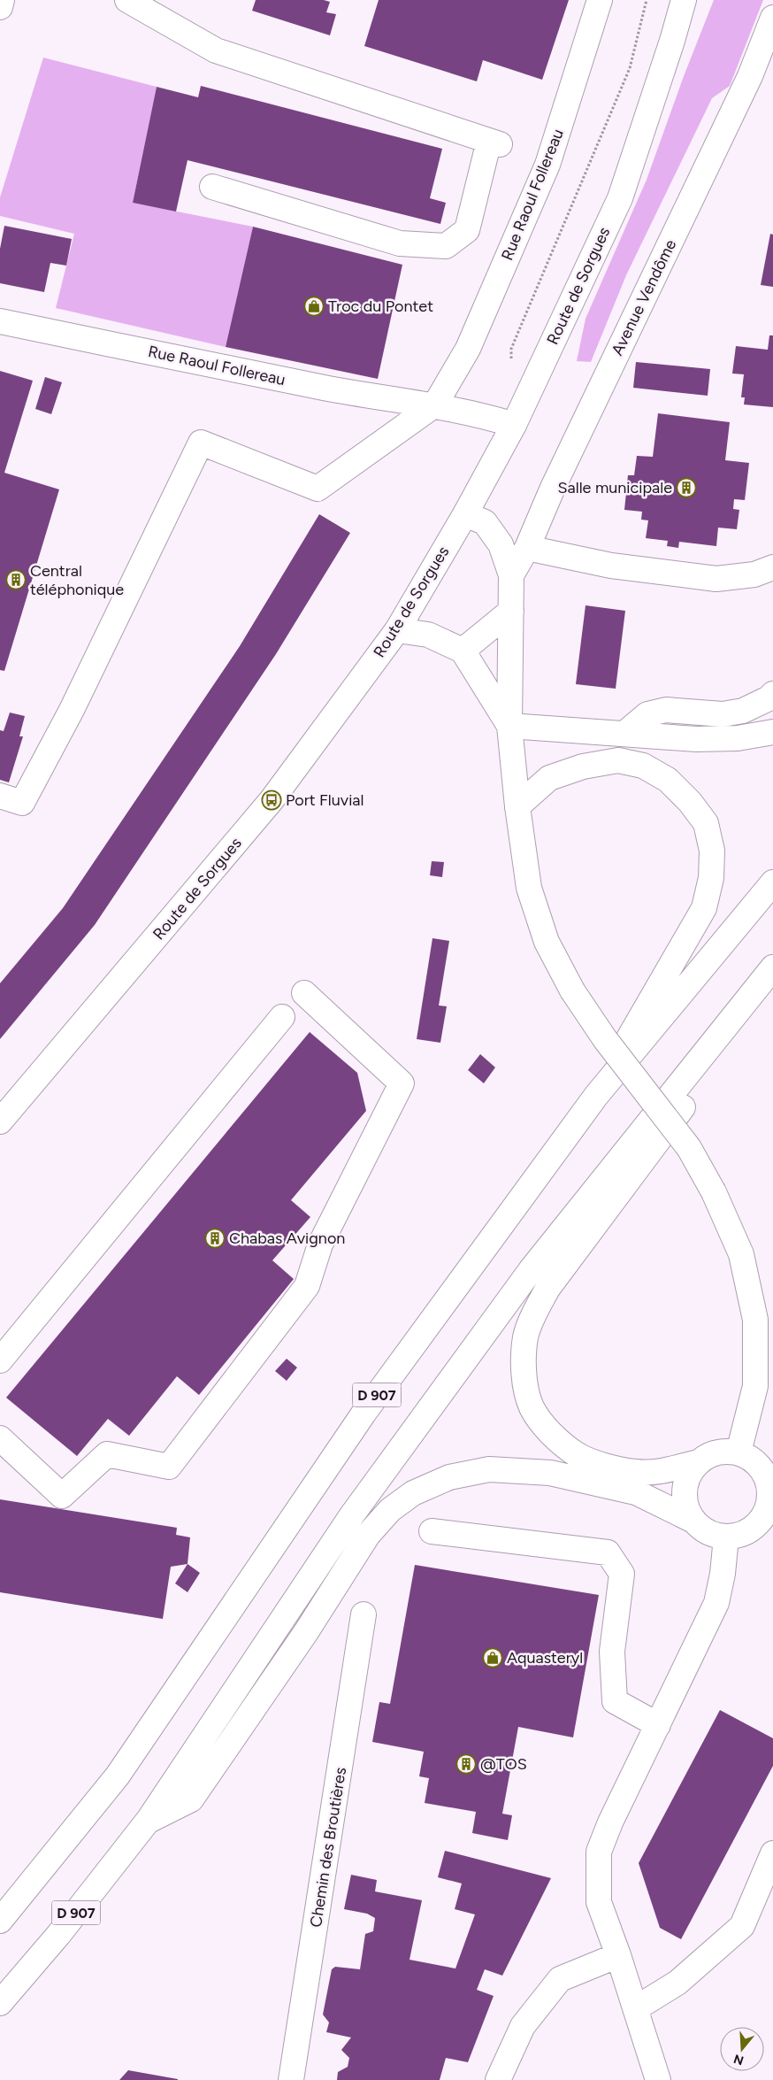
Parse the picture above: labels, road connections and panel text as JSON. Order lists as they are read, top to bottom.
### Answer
{
  "streets": {
    "main road": [
      "Rue Raoul Follereau",
      "Route de Sorgues",
      "Avenue Vendôme",
      "D 907",
      "Chemin des Broutières"
    ]
  },
  "crossings": [
    ["Rue Raoul Follereau", "Route de Sorgues"]
  ],
  "places": {
    "shop": ["Troc du Pontet", "Aquasteryl"],
    "building": [
      "Salle municipale",
      "Central téléphonique",
      "Chabas Avignon",
      "@TOS"
    ],
    "bus stop": ["Port Fluvial"]
  },
  "north": "bottom"
}
